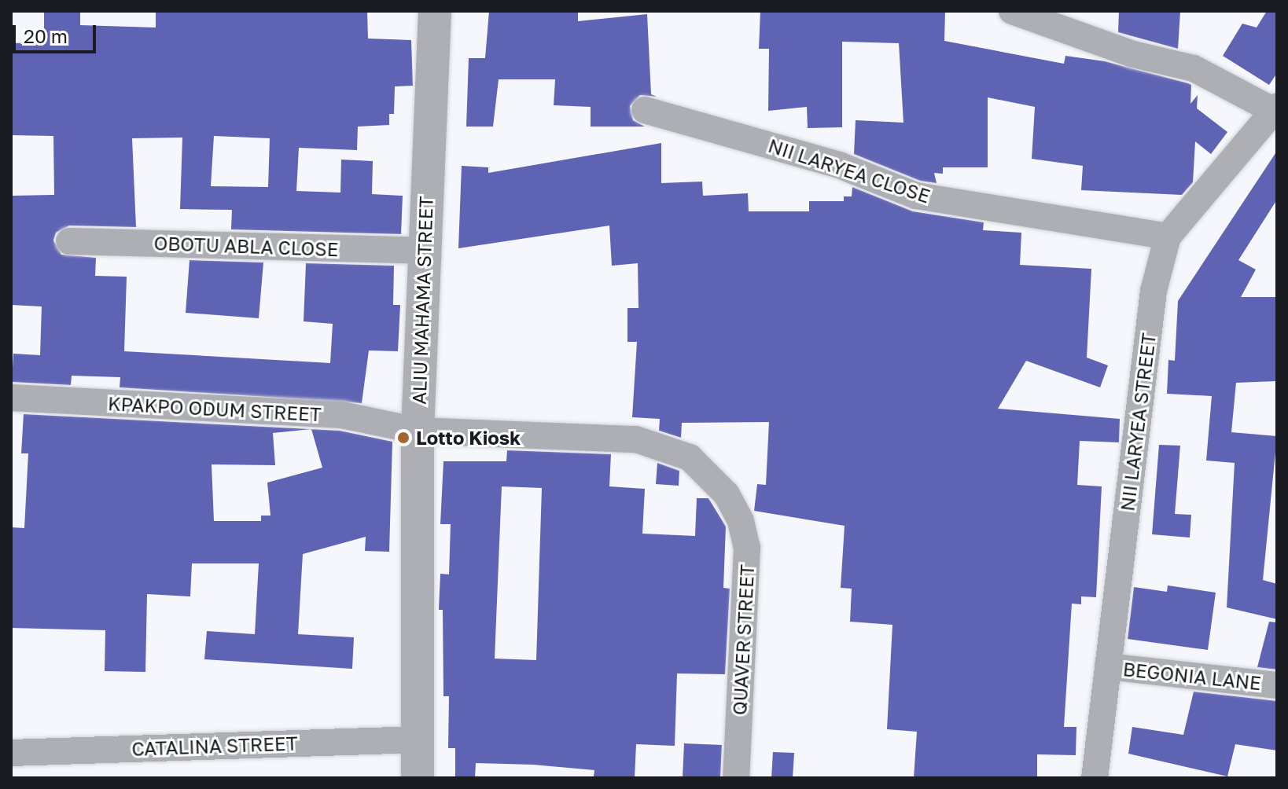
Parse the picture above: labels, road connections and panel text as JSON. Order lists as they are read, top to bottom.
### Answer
{
  "streets": {
    "street": [
      "NII LARYEA CLOSE",
      "OBOTU ABLA CLOSE",
      "ALIU MAHAMA STREET",
      "KPAKPO ODUM STREET",
      "NII LARYEA STREET",
      "QUAVER STREET",
      "BEGONIA LANE",
      "CATALINA STREET"
    ]
  },
  "crossings": [
    ["NII LARYEA CLOSE", "NII LARYEA STREET"],
    ["OBOTU ABLA CLOSE", "ALIU MAHAMA STREET"],
    ["ALIU MAHAMA STREET", "KPAKPO ODUM STREET"],
    ["ALIU MAHAMA STREET", "QUAVER STREET"],
    ["ALIU MAHAMA STREET", "CATALINA STREET"],
    ["KPAKPO ODUM STREET", "QUAVER STREET"],
    ["NII LARYEA STREET", "BEGONIA LANE"]
  ],
  "places": ["Lotto Kiosk"],
  "scale_bar": "20 m"
}
